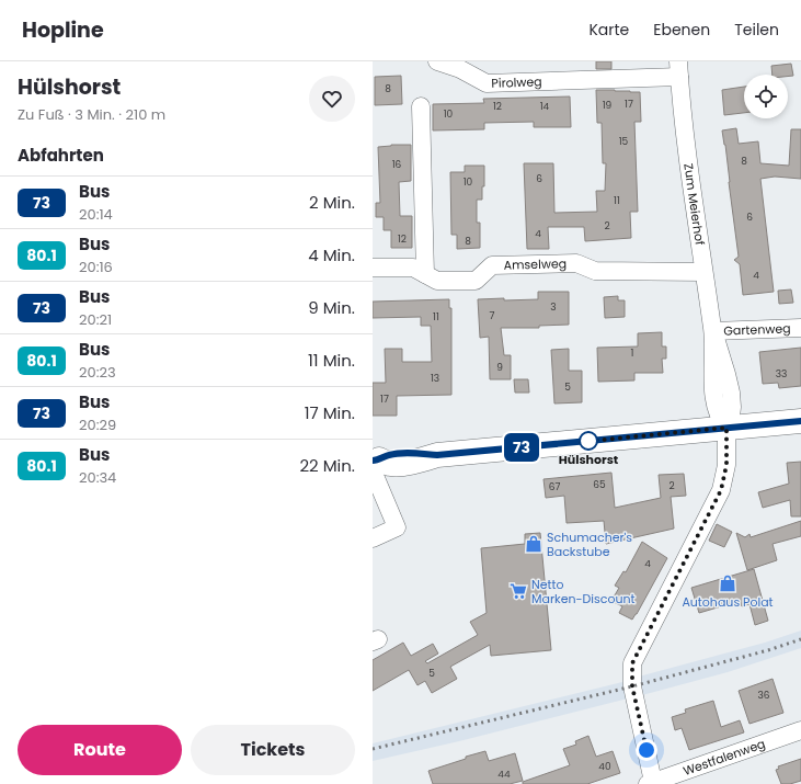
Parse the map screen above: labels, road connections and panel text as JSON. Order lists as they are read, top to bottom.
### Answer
{
  "streets": {
    "street": [
      "Pirolweg",
      "Zum Meierhof",
      "Amselweg",
      "Gartenweg",
      "Westfalenweg"
    ]
  },
  "crossings": [
    ["Pirolweg", "Zum Meierhof"],
    ["Zum Meierhof", "Amselweg"],
    ["Zum Meierhof", "Gartenweg"]
  ],
  "places": {
    "other": ["Hülshorst"],
    "shop": ["Schumacher's Backstube", "Autohaus Polat"],
    "supermarket": ["Netto Marken-Discount"]
  },
  "lines": ["bus line 73"],
  "house_numbers": [
    "8",
    "17",
    "19",
    "12",
    "14",
    "10",
    "15",
    "8",
    "16",
    "6",
    "10",
    "11",
    "6",
    "2",
    "4",
    "12",
    "8",
    "4",
    "3",
    "7",
    "11",
    "1",
    "9",
    "33",
    "13",
    "5",
    "17",
    "65",
    "2",
    "67",
    "4",
    "5",
    "36",
    "40",
    "44"
  ],
  "page": {
    "header": "Hopline",
    "nav": ["Karte", "Ebenen", "Teilen"],
    "heading": [
      ["Hülshorst", "Zu Fuß · 3 Min. · 210 m"],
      "Abfahrten"
    ],
    "on_map": "73",
    "list": [
      {
        "mark": "73",
        "name": "Bus",
        "note": "20:14",
        "value": "2 Min."
      },
      {
        "mark": "80.1",
        "name": "Bus",
        "note": "20:16",
        "value": "4 Min."
      },
      {
        "mark": "73",
        "name": "Bus",
        "note": "20:21",
        "value": "9 Min."
      },
      {
        "mark": "80.1",
        "name": "Bus",
        "note": "20:23",
        "value": "11 Min."
      },
      {
        "mark": "73",
        "name": "Bus",
        "note": "20:29",
        "value": "17 Min."
      },
      {
        "mark": "80.1",
        "name": "Bus",
        "note": "20:34",
        "value": "22 Min."
      }
    ],
    "buttons": ["Route", "Tickets"]
  }
}
